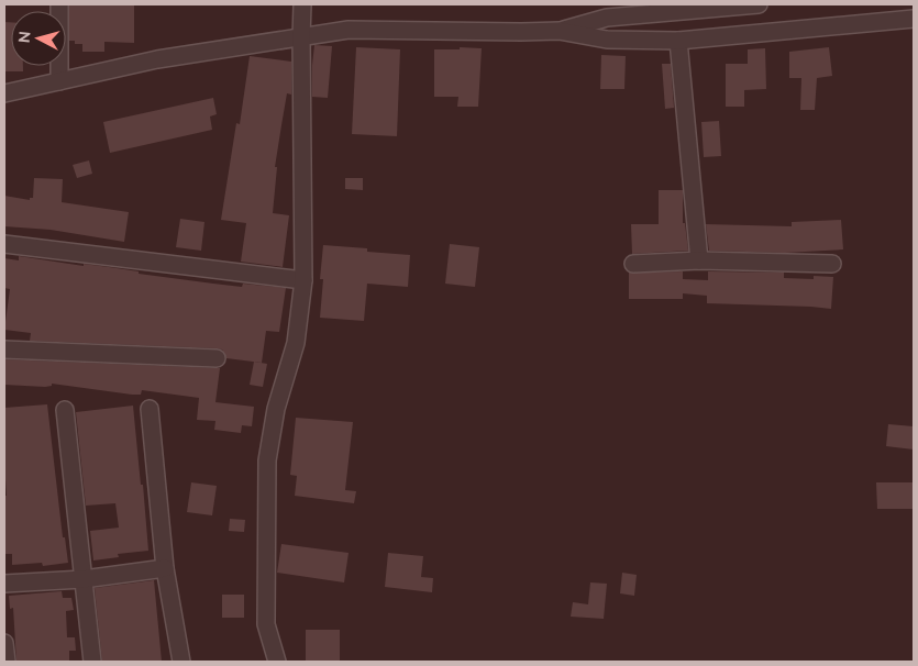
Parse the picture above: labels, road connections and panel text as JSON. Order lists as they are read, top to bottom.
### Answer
{
  "north": "left"
}
